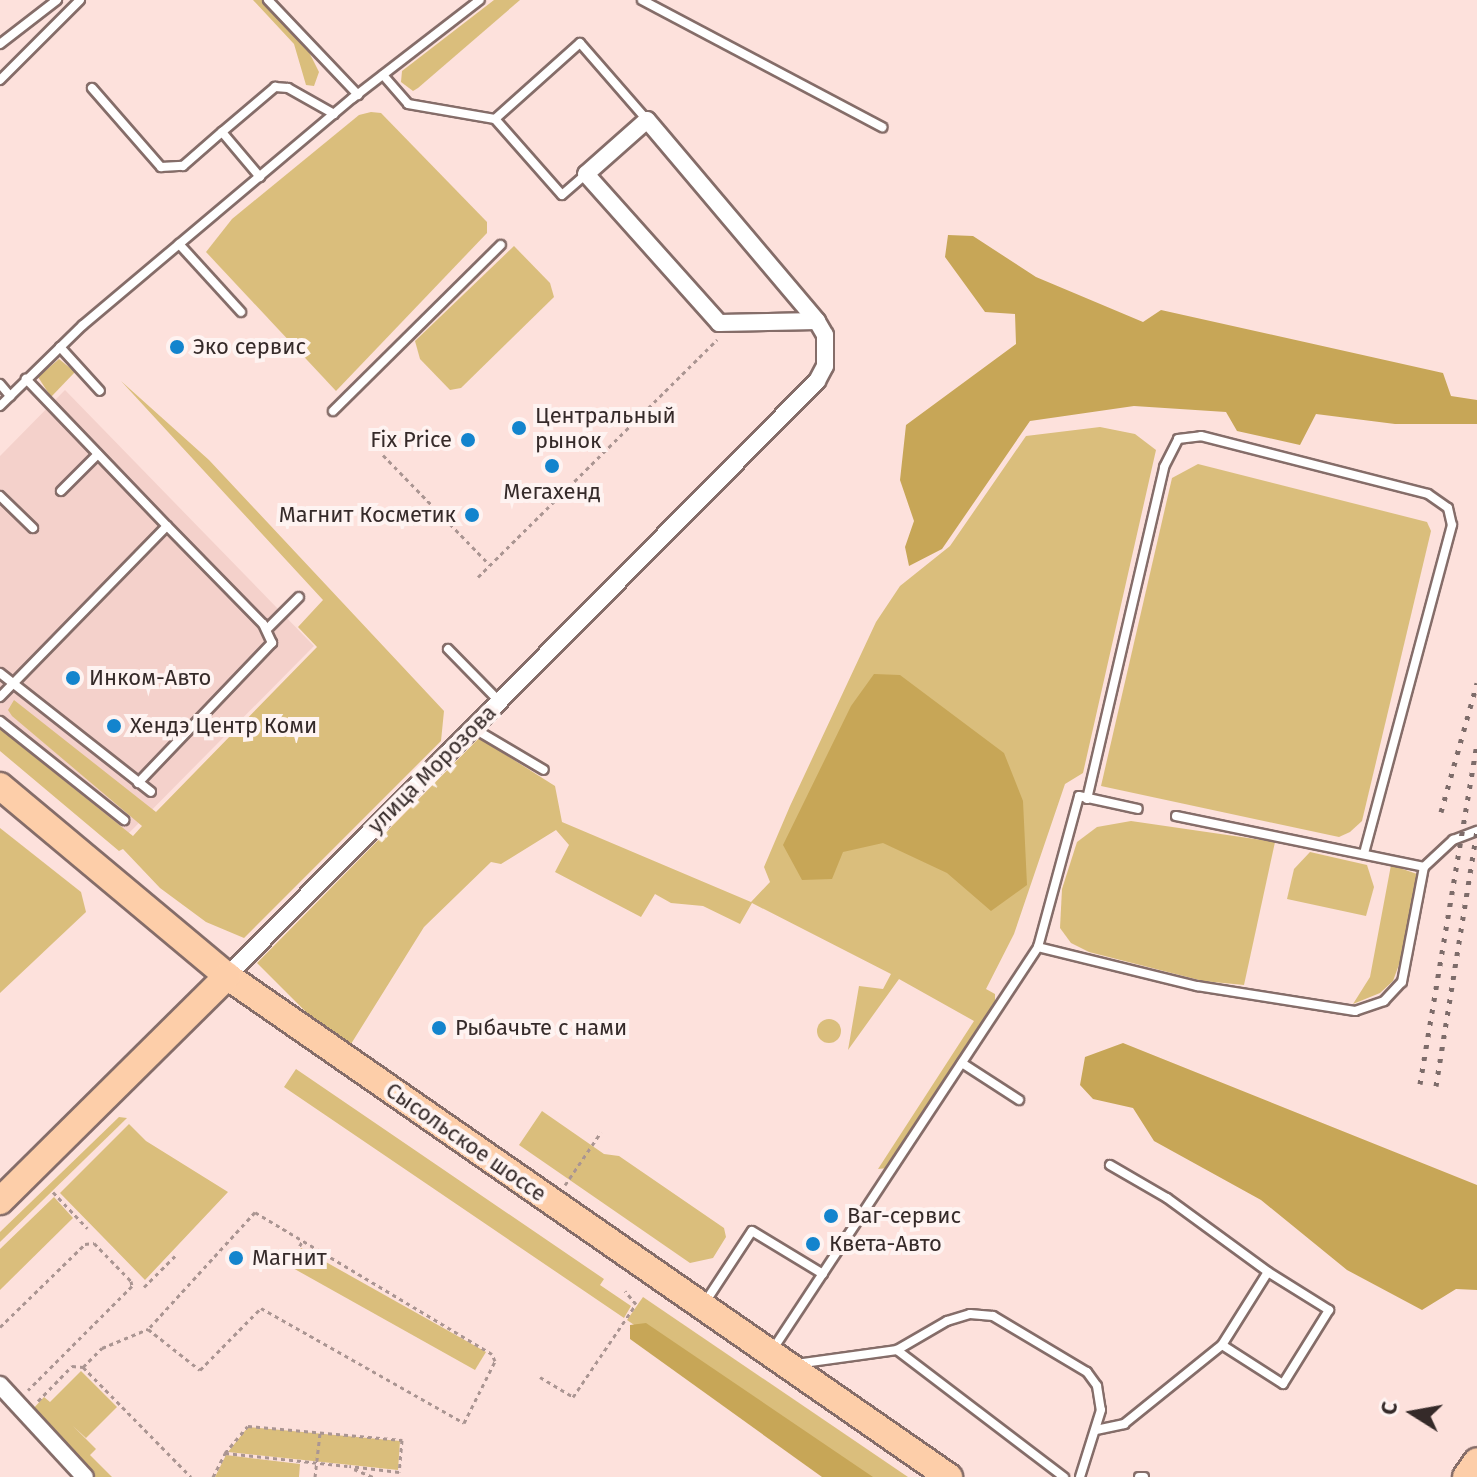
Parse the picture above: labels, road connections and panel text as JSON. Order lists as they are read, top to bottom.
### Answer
{
  "streets": {
    "main road": ["улица Морозова", "Сысольское шоссе"]
  },
  "crossings": [
    ["улица Морозова", "Сысольское шоссе"]
  ],
  "places": [
    "Эко сервис",
    "Центральный рынок",
    "Fix Price",
    "Мегахенд",
    "Магнит Косметик",
    "Инком-Авто",
    "Хендэ Центр Коми",
    "Рыбачьте с нами",
    "Ваг-сервис",
    "Квета-Авто",
    "Магнит"
  ],
  "north": "left"
}
